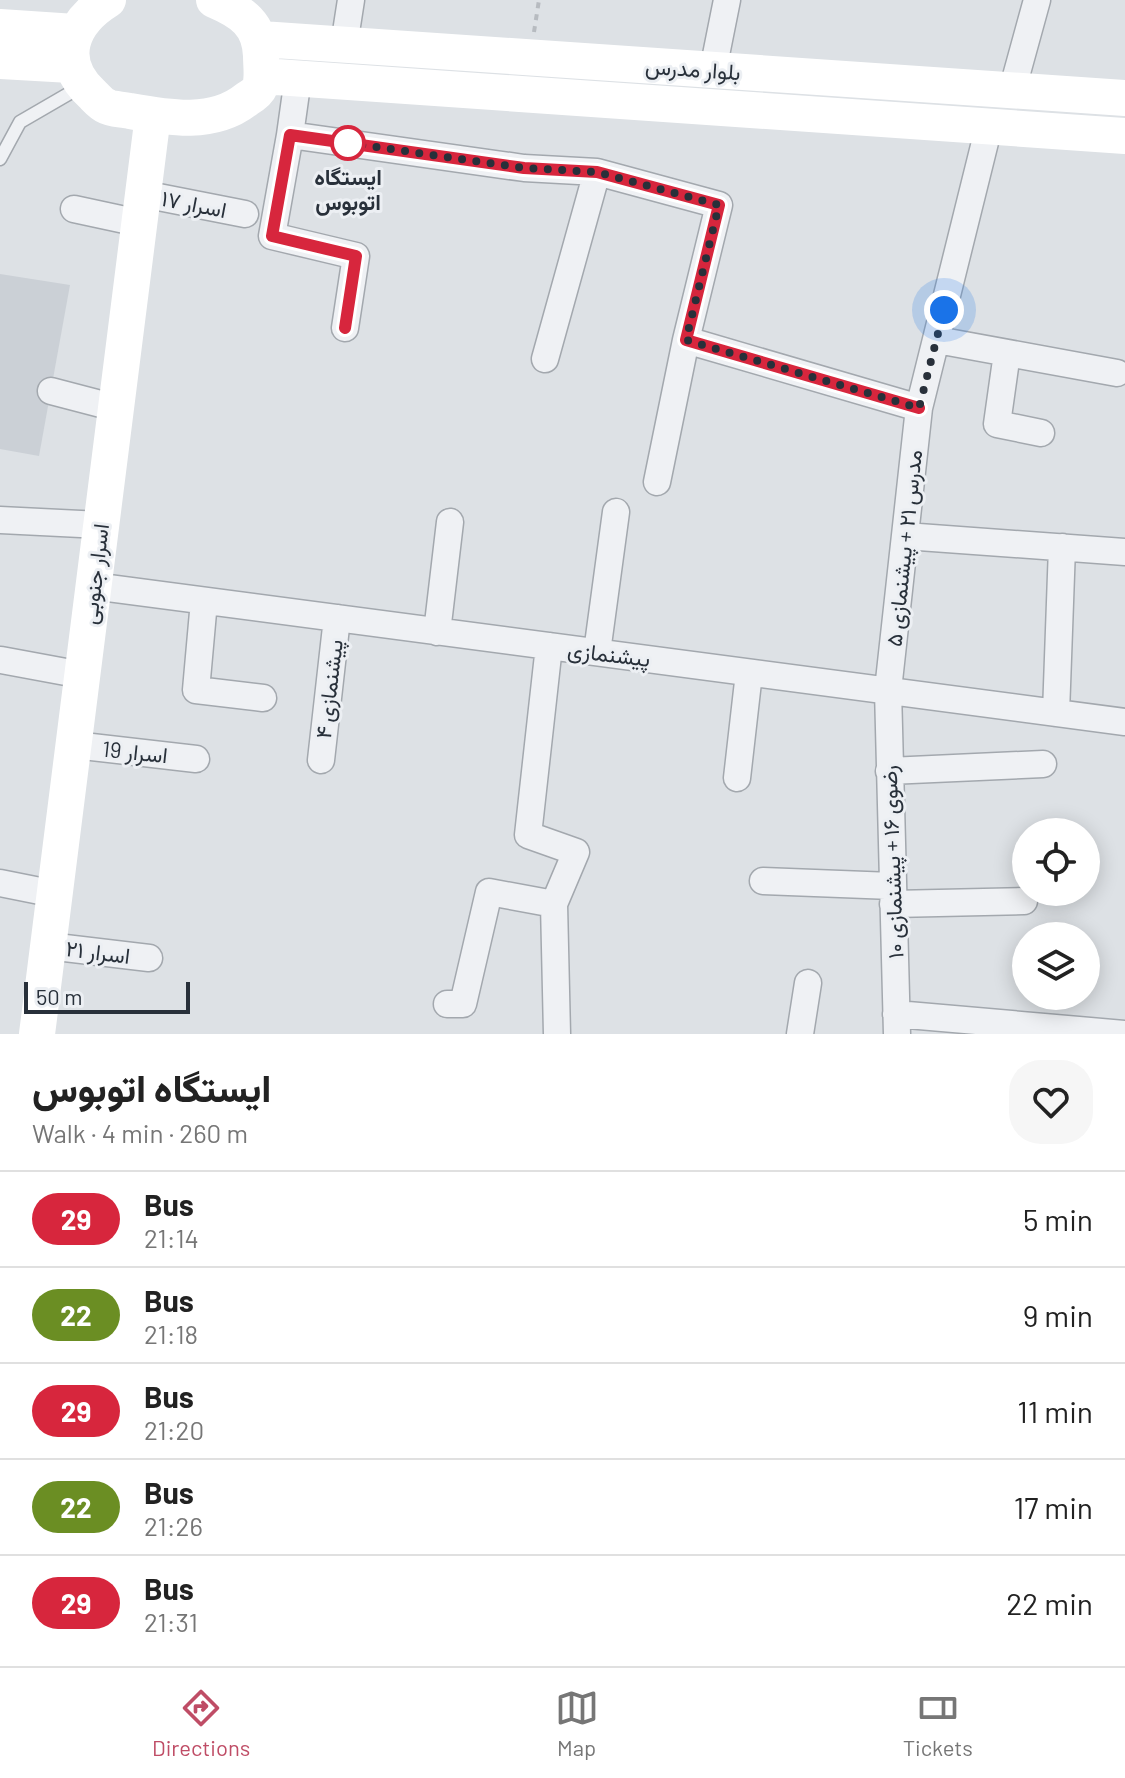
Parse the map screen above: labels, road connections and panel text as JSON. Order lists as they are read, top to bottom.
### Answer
{
  "streets": {
    "main road": ["بلوار مدرس", "اسرار جنوبی"],
    "street": [
      "اسرار ۱۷",
      "مدرس ۲۱ + پیشنمازی ۵",
      "پیشنمازی",
      "پیشنمازی ۴",
      "اسرار 19",
      "رضوی ۱۶ + پیشنمازی ۱۰",
      "اسرار ۲۱"
    ]
  },
  "crossings": [
    ["بلوار مدرس", "مدرس ۲۱ + پیشنمازی ۵"],
    ["اسرار ۱۷", "اسرار جنوبی"],
    ["مدرس ۲۱ + پیشنمازی ۵", "پیشنمازی"],
    ["مدرس ۲۱ + پیشنمازی ۵", "رضوی ۱۶ + پیشنمازی ۱۰"],
    ["اسرار جنوبی", "پیشنمازی"],
    ["اسرار جنوبی", "اسرار 19"],
    ["اسرار جنوبی", "اسرار ۲۱"],
    ["پیشنمازی", "پیشنمازی ۴"],
    ["پیشنمازی", "رضوی ۱۶ + پیشنمازی ۱۰"]
  ],
  "places": ["ایستگاه اتوبوس"],
  "lines": ["bus line 29"],
  "scale_bar": "50 m",
  "page": {
    "scale": "50 m",
    "heading": ["ایستگاه اتوبوس", "Walk · 4 min · 260 m"],
    "list": [
      {
        "mark": "29",
        "name": "Bus",
        "note": "21:14",
        "value": "5 min"
      },
      {
        "mark": "22",
        "name": "Bus",
        "note": "21:18",
        "value": "9 min"
      },
      {
        "mark": "29",
        "name": "Bus",
        "note": "21:20",
        "value": "11 min"
      },
      {
        "mark": "22",
        "name": "Bus",
        "note": "21:26",
        "value": "17 min"
      },
      {
        "mark": "29",
        "name": "Bus",
        "note": "21:31",
        "value": "22 min"
      }
    ],
    "tabs": ["Directions", "Map", "Tickets"]
  }
}
